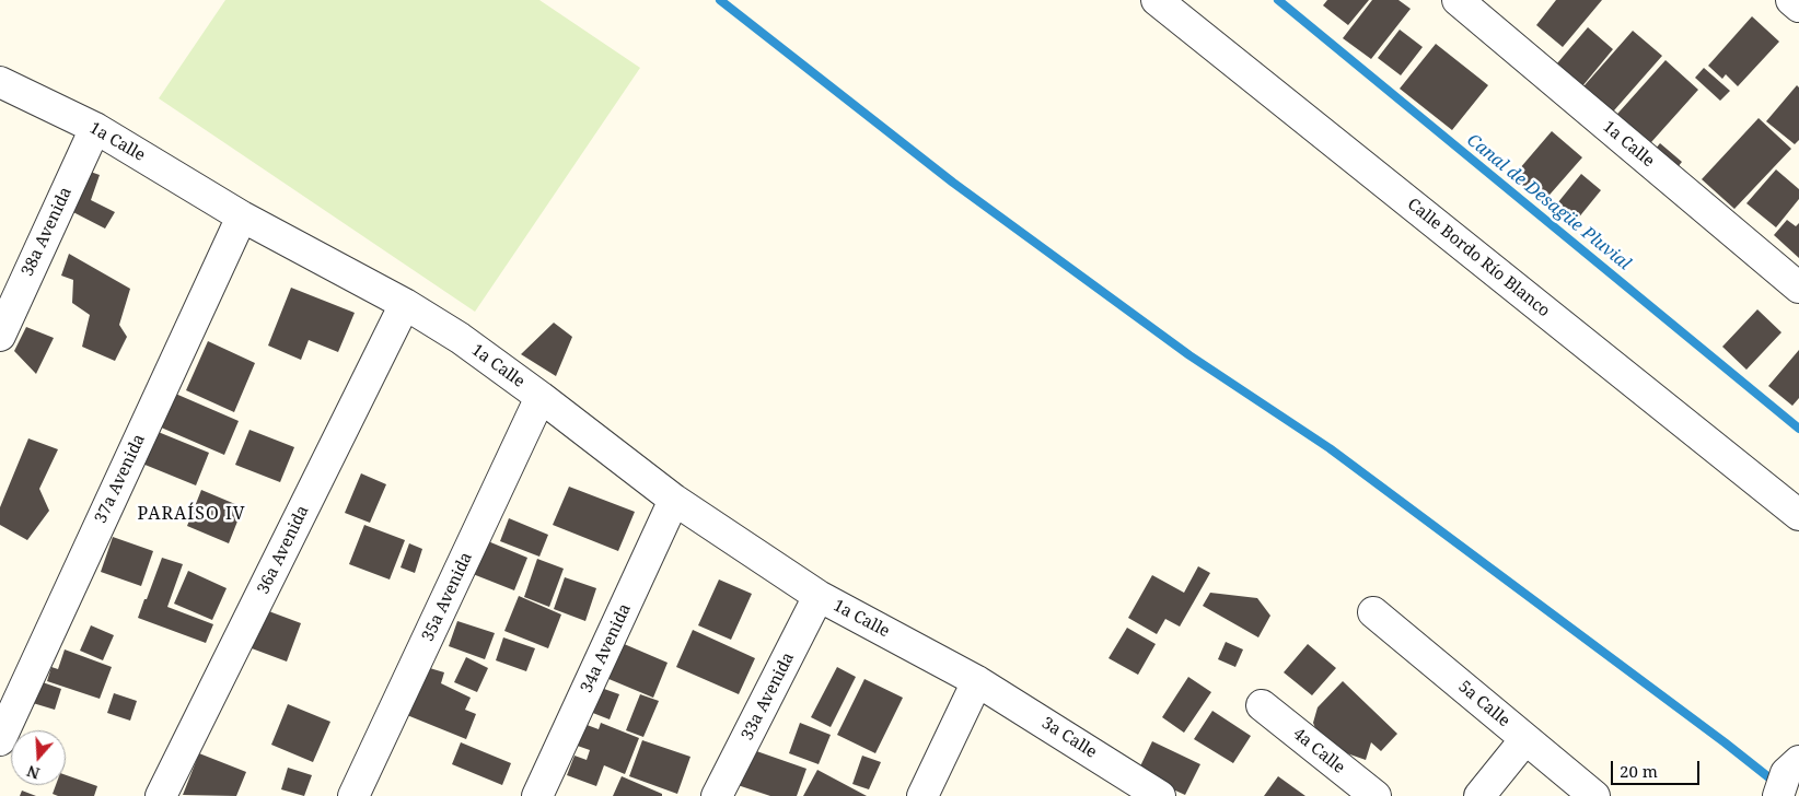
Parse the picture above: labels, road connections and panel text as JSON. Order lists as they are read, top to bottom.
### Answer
{
  "streets": {
    "street": [
      "1a Calle",
      "38a Avenida",
      "Calle Bordo Río Blanco",
      "37a Avenida",
      "36a Avenida",
      "35a Avenida",
      "34a Avenida",
      "33a Avenida",
      "5a Calle",
      "3a Calle",
      "4a Calle"
    ]
  },
  "crossings": [
    ["1a Calle", "38a Avenida"],
    ["1a Calle", "37a Avenida"],
    ["1a Calle", "36a Avenida"],
    ["1a Calle", "35a Avenida"],
    ["1a Calle", "34a Avenida"],
    ["1a Calle", "33a Avenida"],
    ["1a Calle", "3a Calle"]
  ],
  "districts": ["PARAÍSO IV"],
  "water": ["Canal de Desagüe Pluvial"],
  "scale_bar": "20 m",
  "north": "bottom"
}
